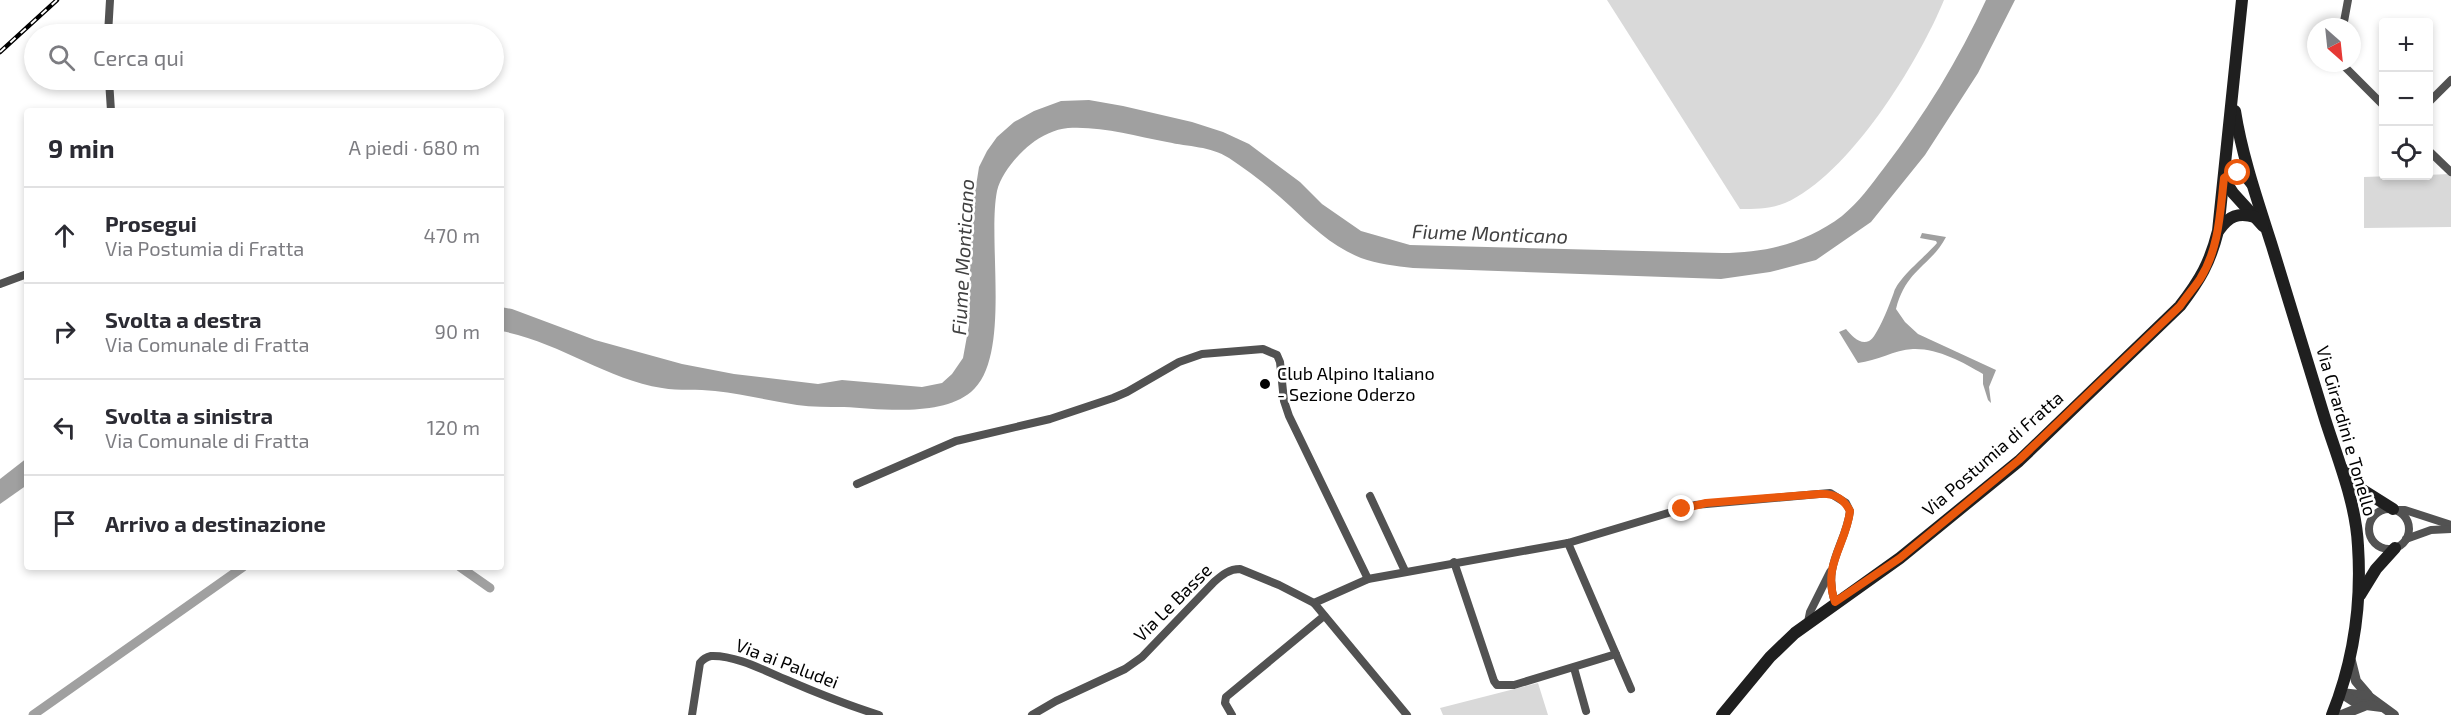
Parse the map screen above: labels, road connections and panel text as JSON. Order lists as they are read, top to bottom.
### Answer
{
  "streets": {
    "main road": ["Via Girardini e Tonello", "Via Postumia di Fratta"],
    "street": ["Via Le Basse", "Via ai Paludei"]
  },
  "crossings": [
    ["Via Girardini e Tonello", "Via Postumia di Fratta"]
  ],
  "water": ["Fiume Monticano"],
  "places": ["Club Alpino Italiano - Sezione Oderzo"],
  "north": "bottom right",
  "page": {
    "map_buttons": ["+", "−"],
    "search": "Cerca qui",
    "heading": ["9 min", "A piedi · 680 m"],
    "list": [
      ["Prosegui", "Via Postumia di Fratta", "470 m"],
      ["Svolta a destra", "Via Comunale di Fratta", "90 m"],
      ["Svolta a sinistra", "Via Comunale di Fratta", "120 m"],
      "Arrivo a destinazione"
    ]
  }
}
